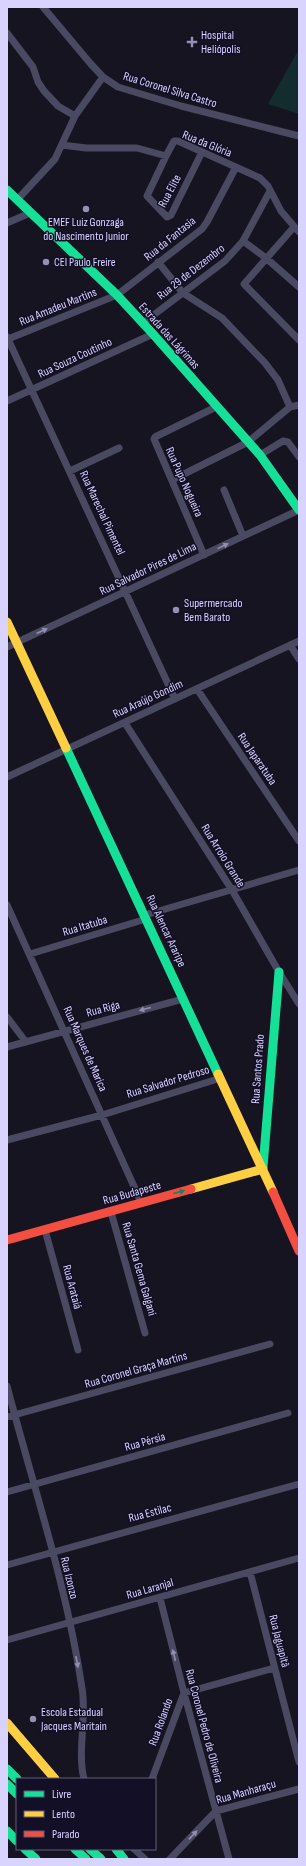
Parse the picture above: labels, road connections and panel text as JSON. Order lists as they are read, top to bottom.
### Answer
{
  "streets": {
    "main road": [
      "Estrada das Lágrimas",
      "Rua Alencar Araripe",
      "Rua Santos Prado",
      "Rua Budapeste"
    ],
    "street": [
      "Rua Coronel Silva Castro",
      "Rua da Glória",
      "Rua Elite",
      "Rua da Fantasia",
      "Rua 29 de Dezembro",
      "Rua Amadeu Martins",
      "Rua Souza Coutinho",
      "Rua Pupo Nogueira",
      "Rua Marechal Pimentel",
      "Rua Salvador Pires de Lima",
      "Rua Araújo Gondim",
      "Rua Japaratuba",
      "Rua Arroio Grande",
      "Rua Itatuba",
      "Rua Riga",
      "Rua Marques de Marica",
      "Rua Salvador Pedroso",
      "Rua Santa Gema Galgani",
      "Rua Arataiá",
      "Rua Coronel Graça Martins",
      "Rua Pérsia",
      "Rua Estilac",
      "Rua Izonzo",
      "Rua Laranjal",
      "Rua Jaguapitâ",
      "Rua Rolando",
      "Rua Coronel Pedro de Oliveira",
      "Rua Manharaçu"
    ]
  },
  "crossings": [
    ["Rua da Glória", "Rua Elite"],
    ["Rua da Glória", "Rua da Fantasia"],
    ["Rua da Glória", "Rua 29 de Dezembro"],
    ["Rua da Fantasia", "Rua Amadeu Martins"],
    ["Rua da Fantasia", "Estrada das Lágrimas"],
    ["Rua 29 de Dezembro", "Estrada das Lágrimas"],
    ["Rua Amadeu Martins", "Estrada das Lágrimas"],
    ["Rua Amadeu Martins", "Rua Marechal Pimentel"],
    ["Estrada das Lágrimas", "Rua Souza Coutinho"],
    ["Estrada das Lágrimas", "Rua Pupo Nogueira"],
    ["Estrada das Lágrimas", "Rua Salvador Pires de Lima"],
    ["Rua Souza Coutinho", "Rua Marechal Pimentel"],
    ["Rua Pupo Nogueira", "Rua Salvador Pires de Lima"],
    ["Rua Marechal Pimentel", "Rua Salvador Pires de Lima"],
    ["Rua Marechal Pimentel", "Rua Araújo Gondim"],
    ["Rua Salvador Pires de Lima", "Rua Alencar Araripe"],
    ["Rua Araújo Gondim", "Rua Japaratuba"],
    ["Rua Araújo Gondim", "Rua Arroio Grande"],
    ["Rua Araújo Gondim", "Rua Alencar Araripe"],
    ["Rua Arroio Grande", "Rua Itatuba"],
    ["Rua Arroio Grande", "Rua Santos Prado"],
    ["Rua Itatuba", "Rua Alencar Araripe"],
    ["Rua Itatuba", "Rua Marques de Marica"],
    ["Rua Alencar Araripe", "Rua Riga"],
    ["Rua Alencar Araripe", "Rua Santos Prado"],
    ["Rua Alencar Araripe", "Rua Salvador Pedroso"],
    ["Rua Alencar Araripe", "Rua Budapeste"],
    ["Rua Riga", "Rua Marques de Marica"],
    ["Rua Marques de Marica", "Rua Salvador Pedroso"],
    ["Rua Marques de Marica", "Rua Budapeste"],
    ["Rua Santos Prado", "Rua Budapeste"],
    ["Rua Budapeste", "Rua Santa Gema Galgani"],
    ["Rua Budapeste", "Rua Arataiá"],
    ["Rua Coronel Graça Martins", "Rua Izonzo"],
    ["Rua Pérsia", "Rua Izonzo"],
    ["Rua Estilac", "Rua Izonzo"],
    ["Rua Izonzo", "Rua Laranjal"],
    ["Rua Laranjal", "Rua Jaguapitâ"],
    ["Rua Laranjal", "Rua Coronel Pedro de Oliveira"],
    ["Rua Jaguapitâ", "Rua Rolando"],
    ["Rua Rolando", "Rua Coronel Pedro de Oliveira"],
    ["Rua Coronel Pedro de Oliveira", "Rua Manharaçu"]
  ],
  "one_way": [
    "Rua Salvador Pires de Lima",
    "Rua Riga",
    "Rua Budapeste",
    "Rua Izonzo",
    "Rua Coronel Pedro de Oliveira",
    "Rua Manharaçu"
  ],
  "places": {
    "health": ["Hospital Heliópolis"],
    "other": [
      "EMEF Luiz Gonzaga do Nascimento Junior",
      "CEI Paulo Freire",
      "Supermercado Bem Barato",
      "Escola Estadual Jacques Maritain"
    ]
  },
  "legend": ["Livre", "Lento", "Parado"]
}
